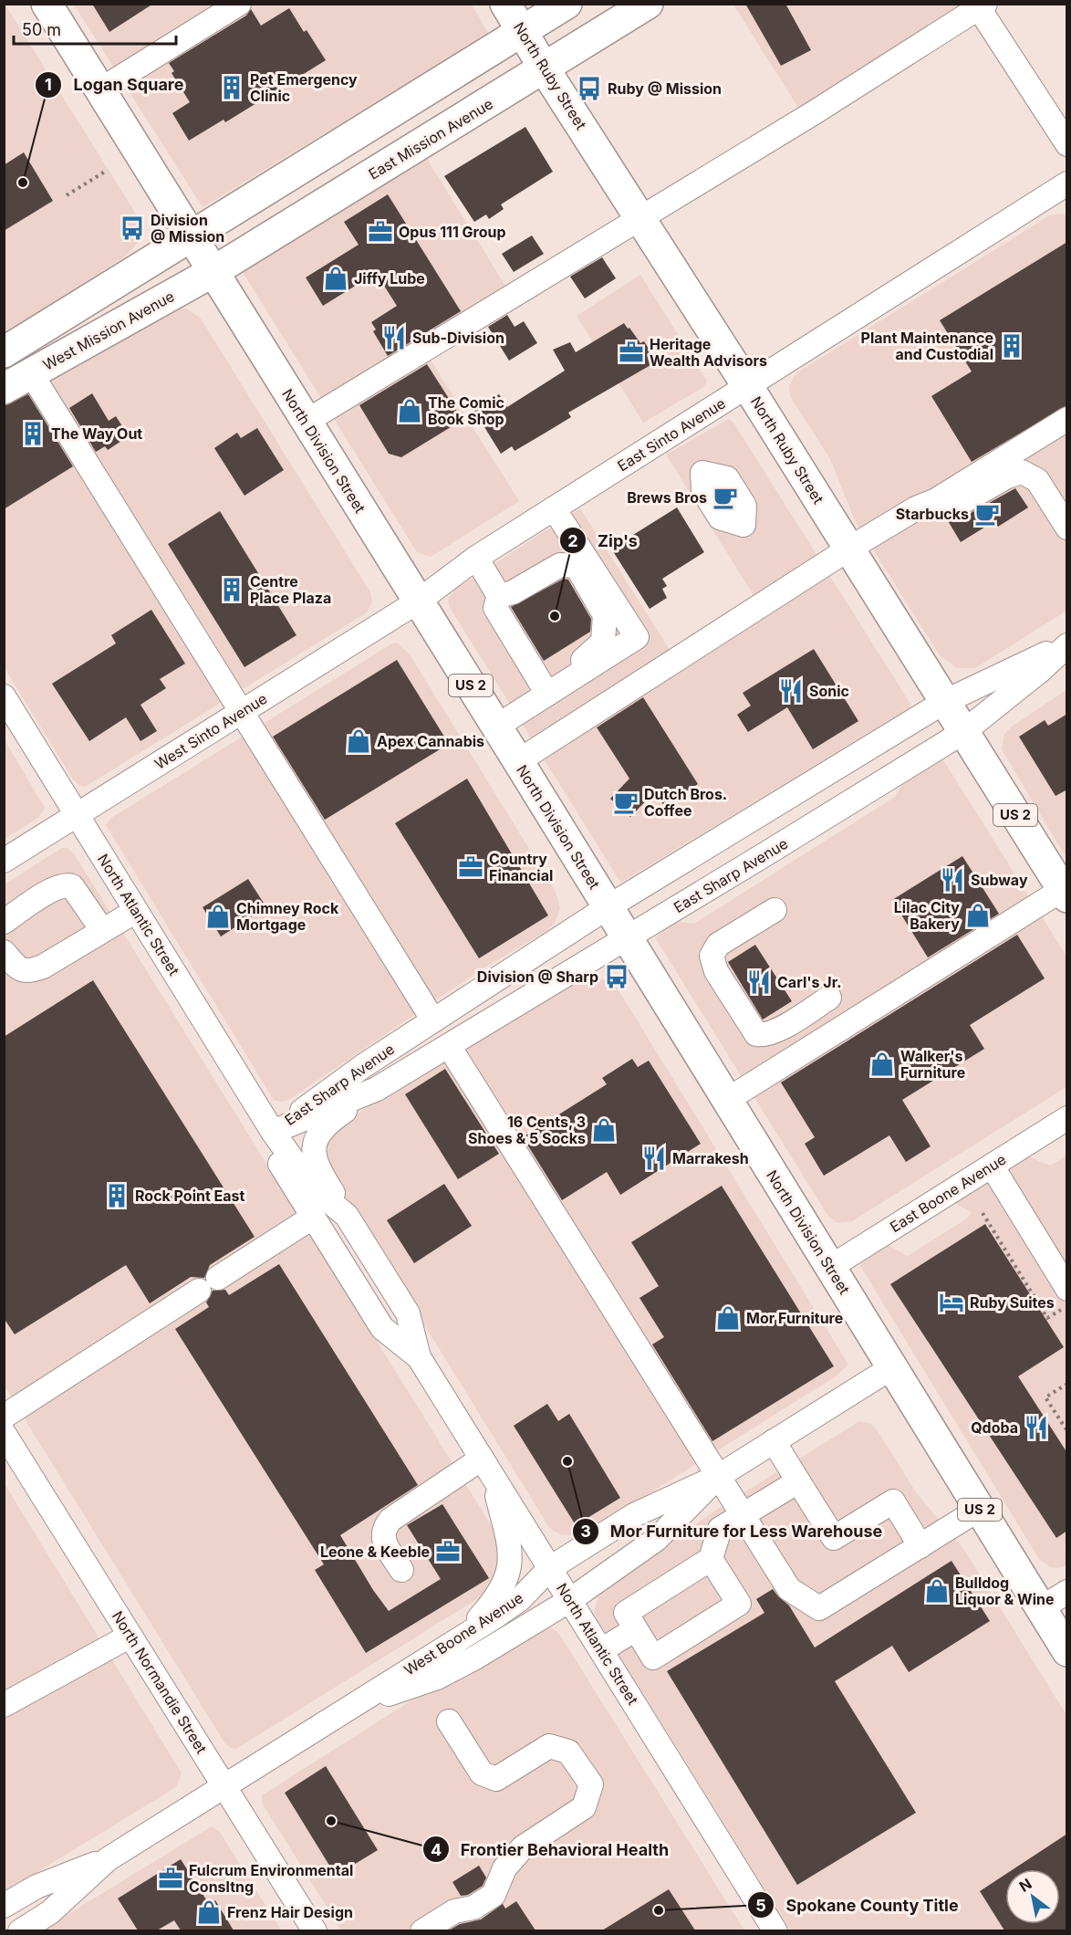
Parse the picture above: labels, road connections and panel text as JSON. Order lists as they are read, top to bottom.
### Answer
{
  "streets": {
    "main road": [
      "North Ruby Street",
      "East Mission Avenue",
      "West Mission Avenue",
      "North Division Street",
      "US 2"
    ],
    "street": [
      "East Sinto Avenue",
      "West Sinto Avenue",
      "East Sharp Avenue",
      "North Atlantic Street",
      "East Boone Avenue",
      "West Boone Avenue",
      "North Normandie Street"
    ]
  },
  "crossings": [
    ["North Ruby Street", "East Mission Avenue"],
    ["North Ruby Street", "East Sinto Avenue"],
    ["North Ruby Street", "East Sharp Avenue"],
    ["East Mission Avenue", "West Mission Avenue"],
    ["East Mission Avenue", "North Division Street"],
    ["West Mission Avenue", "North Division Street"],
    ["East Sinto Avenue", "North Division Street"],
    ["East Sinto Avenue", "West Sinto Avenue"],
    ["North Division Street", "West Sinto Avenue"],
    ["North Division Street", "East Sharp Avenue"],
    ["North Division Street", "East Boone Avenue"],
    ["North Division Street", "West Boone Avenue"],
    ["West Sinto Avenue", "North Atlantic Street"],
    ["East Sharp Avenue", "North Atlantic Street"],
    ["North Atlantic Street", "West Boone Avenue"],
    ["West Boone Avenue", "North Normandie Street"]
  ],
  "places": {
    "building": [
      "Pet Emergency Clinic",
      "Plant Maintenance and Custodial",
      "The Way Out",
      "Centre Place Plaza",
      "Rock Point East"
    ],
    "bus stop": ["Ruby @ Mission", "Division @ Mission", "Division @ Sharp"],
    "other": [
      "Logan Square",
      "Zip's",
      "Mor Furniture for Less Warehouse",
      "Frontier Behavioral Health",
      "Spokane County Title"
    ],
    "office": [
      "Opus 111 Group",
      "Heritage Wealth Advisors",
      "Country Financial",
      "Leone & Keeble",
      "Fulcrum Environmental Consltng"
    ],
    "shop": [
      "Jiffy Lube",
      "The Comic Book Shop",
      "Apex Cannabis",
      "Lilac City Bakery",
      "Chimney Rock Mortgage",
      "Walker's Furniture",
      "16 Cents, 3 Shoes & 5 Socks",
      "Mor Furniture",
      "Bulldog Liquor & Wine",
      "Frenz Hair Design"
    ],
    "restaurant": [
      "Sub-Division",
      "Sonic",
      "Subway",
      "Carl's Jr.",
      "Marrakesh",
      "Qdoba"
    ],
    "cafe": ["Brews Bros", "Starbucks", "Dutch Bros. Coffee"],
    "hotel": ["Ruby Suites"]
  },
  "scale_bar": "50 m",
  "north": "top left"
}
